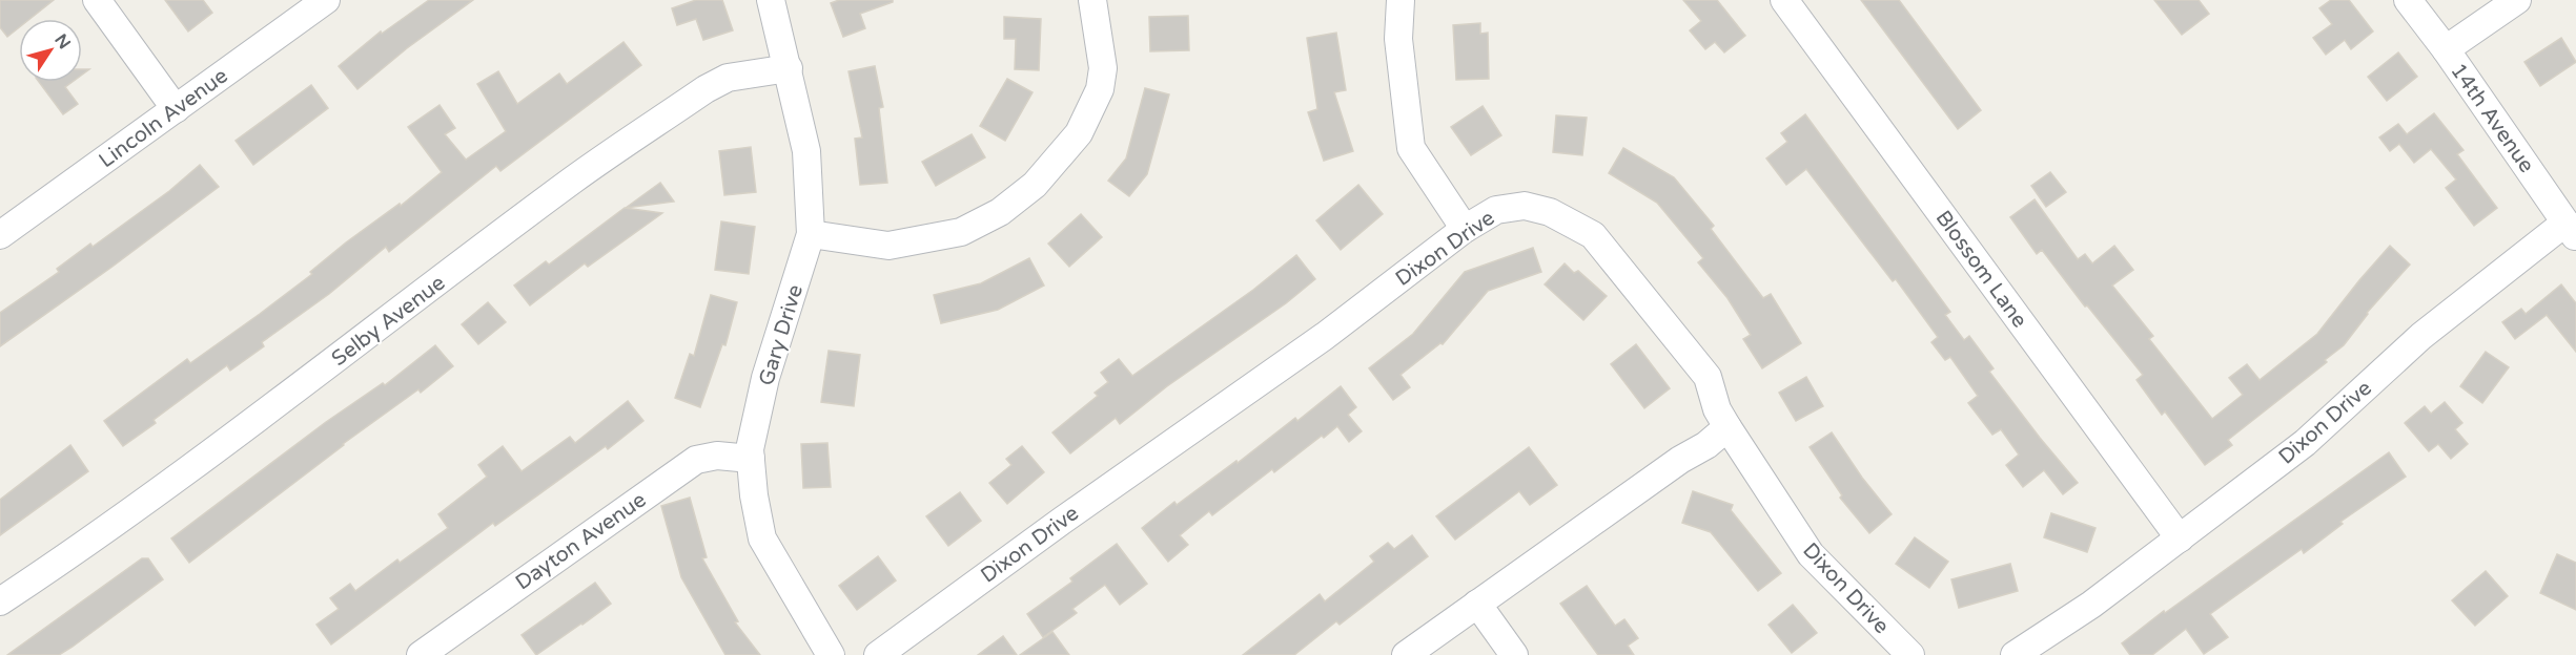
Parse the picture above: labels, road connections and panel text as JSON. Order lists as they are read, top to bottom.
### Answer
{
  "streets": {
    "street": [
      "Lincoln Avenue",
      "14th Avenue",
      "Dixon Drive",
      "Blossom Lane",
      "Selby Avenue",
      "Gary Drive",
      "Dayton Avenue"
    ]
  },
  "crossings": [
    ["14th Avenue", "Dixon Drive"],
    ["Dixon Drive", "Blossom Lane"],
    ["Selby Avenue", "Gary Drive"],
    ["Gary Drive", "Dayton Avenue"]
  ],
  "north": "top right"
}
